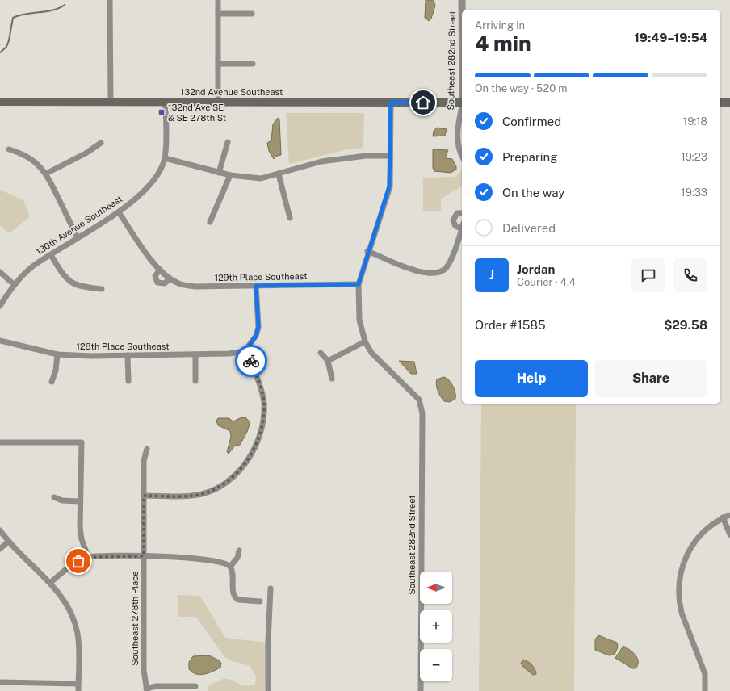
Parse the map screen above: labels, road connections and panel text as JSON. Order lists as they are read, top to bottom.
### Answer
{
  "streets": {
    "main road": ["132nd Avenue Southeast"],
    "street": [
      "Southeast 282nd Street",
      "130th Avenue Southeast",
      "129th Place Southeast",
      "128th Place Southeast",
      "Southeast 278th Place"
    ]
  },
  "places": {
    "transit": ["132nd Ave SE & SE 278th St"]
  },
  "north": "left",
  "page": {
    "heading": ["4 min", "Arriving in", "19:49–19:54"],
    "panel": [
      "Jordan",
      "Courier · 4.4",
      "Order #1585",
      "$29.58"
    ],
    "bar": "On the way · 520 m",
    "list": [
      ["Confirmed", "19:18"],
      ["Preparing", "19:23"],
      ["On the way", "19:33"],
      "Delivered"
    ],
    "round": "J",
    "buttons": ["Help", "Share"],
    "map_buttons": ["+", "−"]
  }
}
